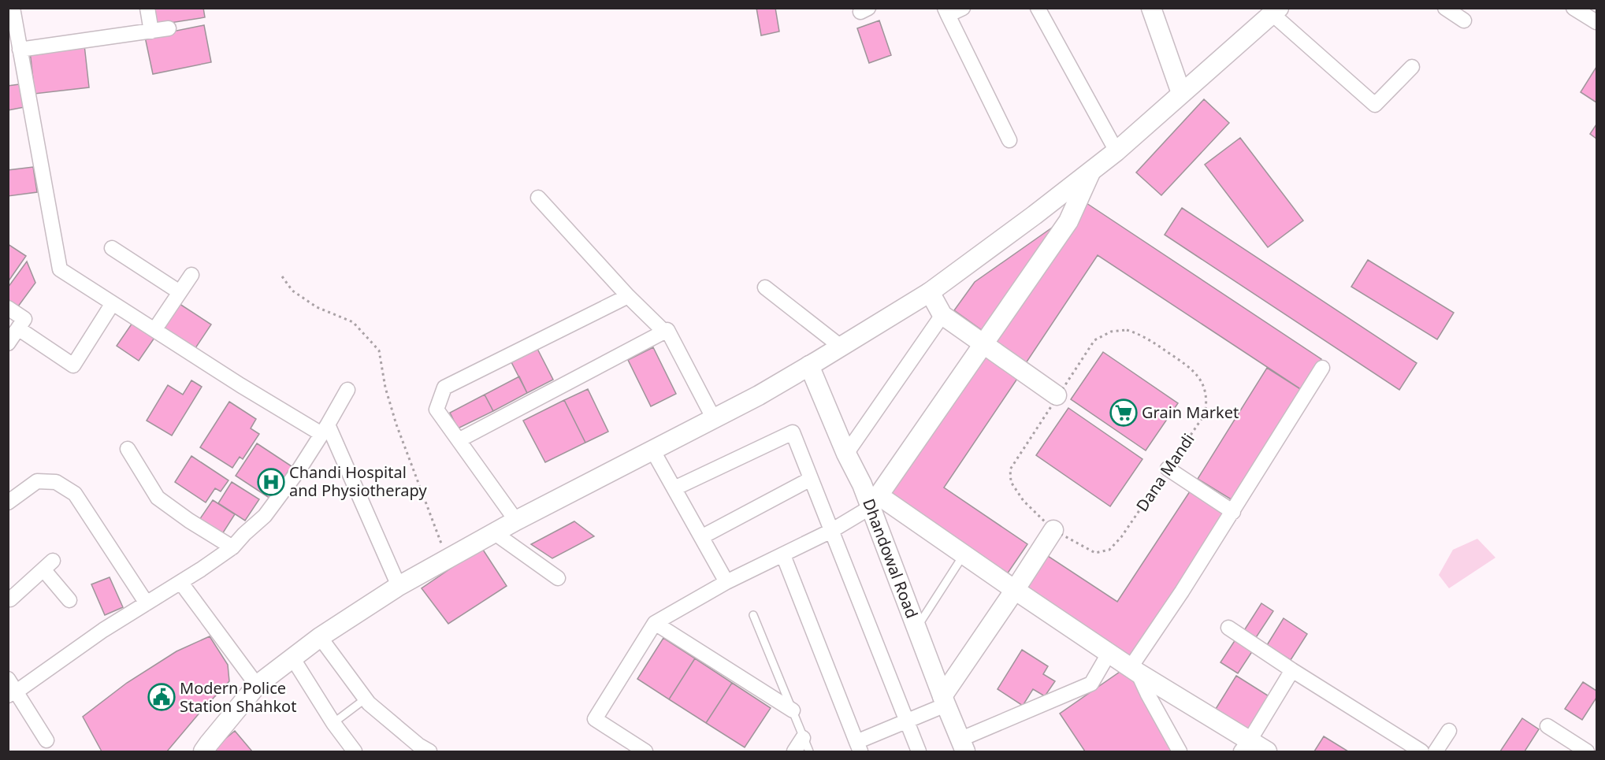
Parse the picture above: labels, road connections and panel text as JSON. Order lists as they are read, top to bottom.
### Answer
{
  "streets": {
    "street": ["Dhandowal Road"],
    "path": ["Dana Mandi"]
  },
  "places": {
    "supermarket": ["Grain Market"],
    "hospital": ["Chandi Hospital and Physiotherapy"],
    "public building": ["Modern Police Station Shahkot"]
  }
}
